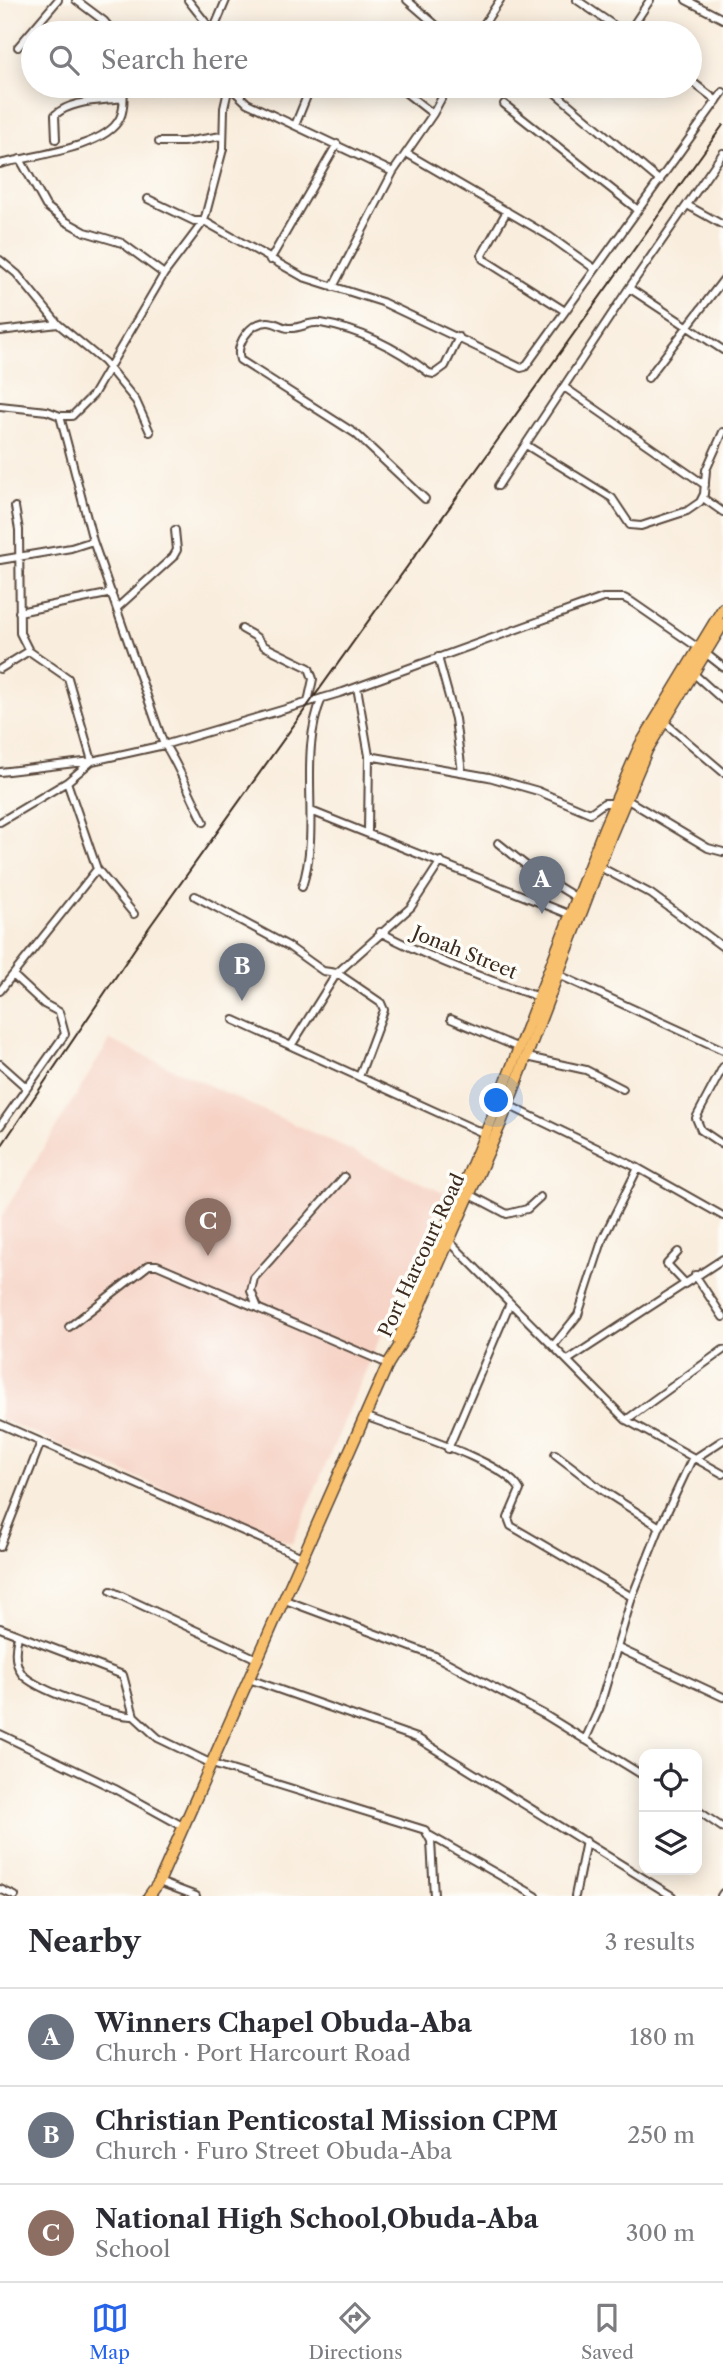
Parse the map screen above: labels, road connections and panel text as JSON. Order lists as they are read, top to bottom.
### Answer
{
  "streets": {
    "highway": ["Port Harcourt Road"],
    "street": ["Jonah Street"]
  },
  "crossings": [
    ["Jonah Street", "Port Harcourt Road"]
  ],
  "page": {
    "search": "Search here",
    "pins": ["A", "B", "C"],
    "heading": ["Nearby", "3 results"],
    "list": [
      {
        "mark": "A",
        "name": "Winners Chapel Obuda-Aba",
        "note": "Church · Port Harcourt Road",
        "value": "180 m"
      },
      {
        "mark": "B",
        "name": "Christian Penticostal Mission CPM",
        "note": "Church · Furo Street Obuda-Aba",
        "value": "250 m"
      },
      {
        "mark": "C",
        "name": "National High School,Obuda-Aba",
        "note": "School",
        "value": "300 m"
      }
    ],
    "nav": ["Map", "Directions", "Saved"]
  }
}
